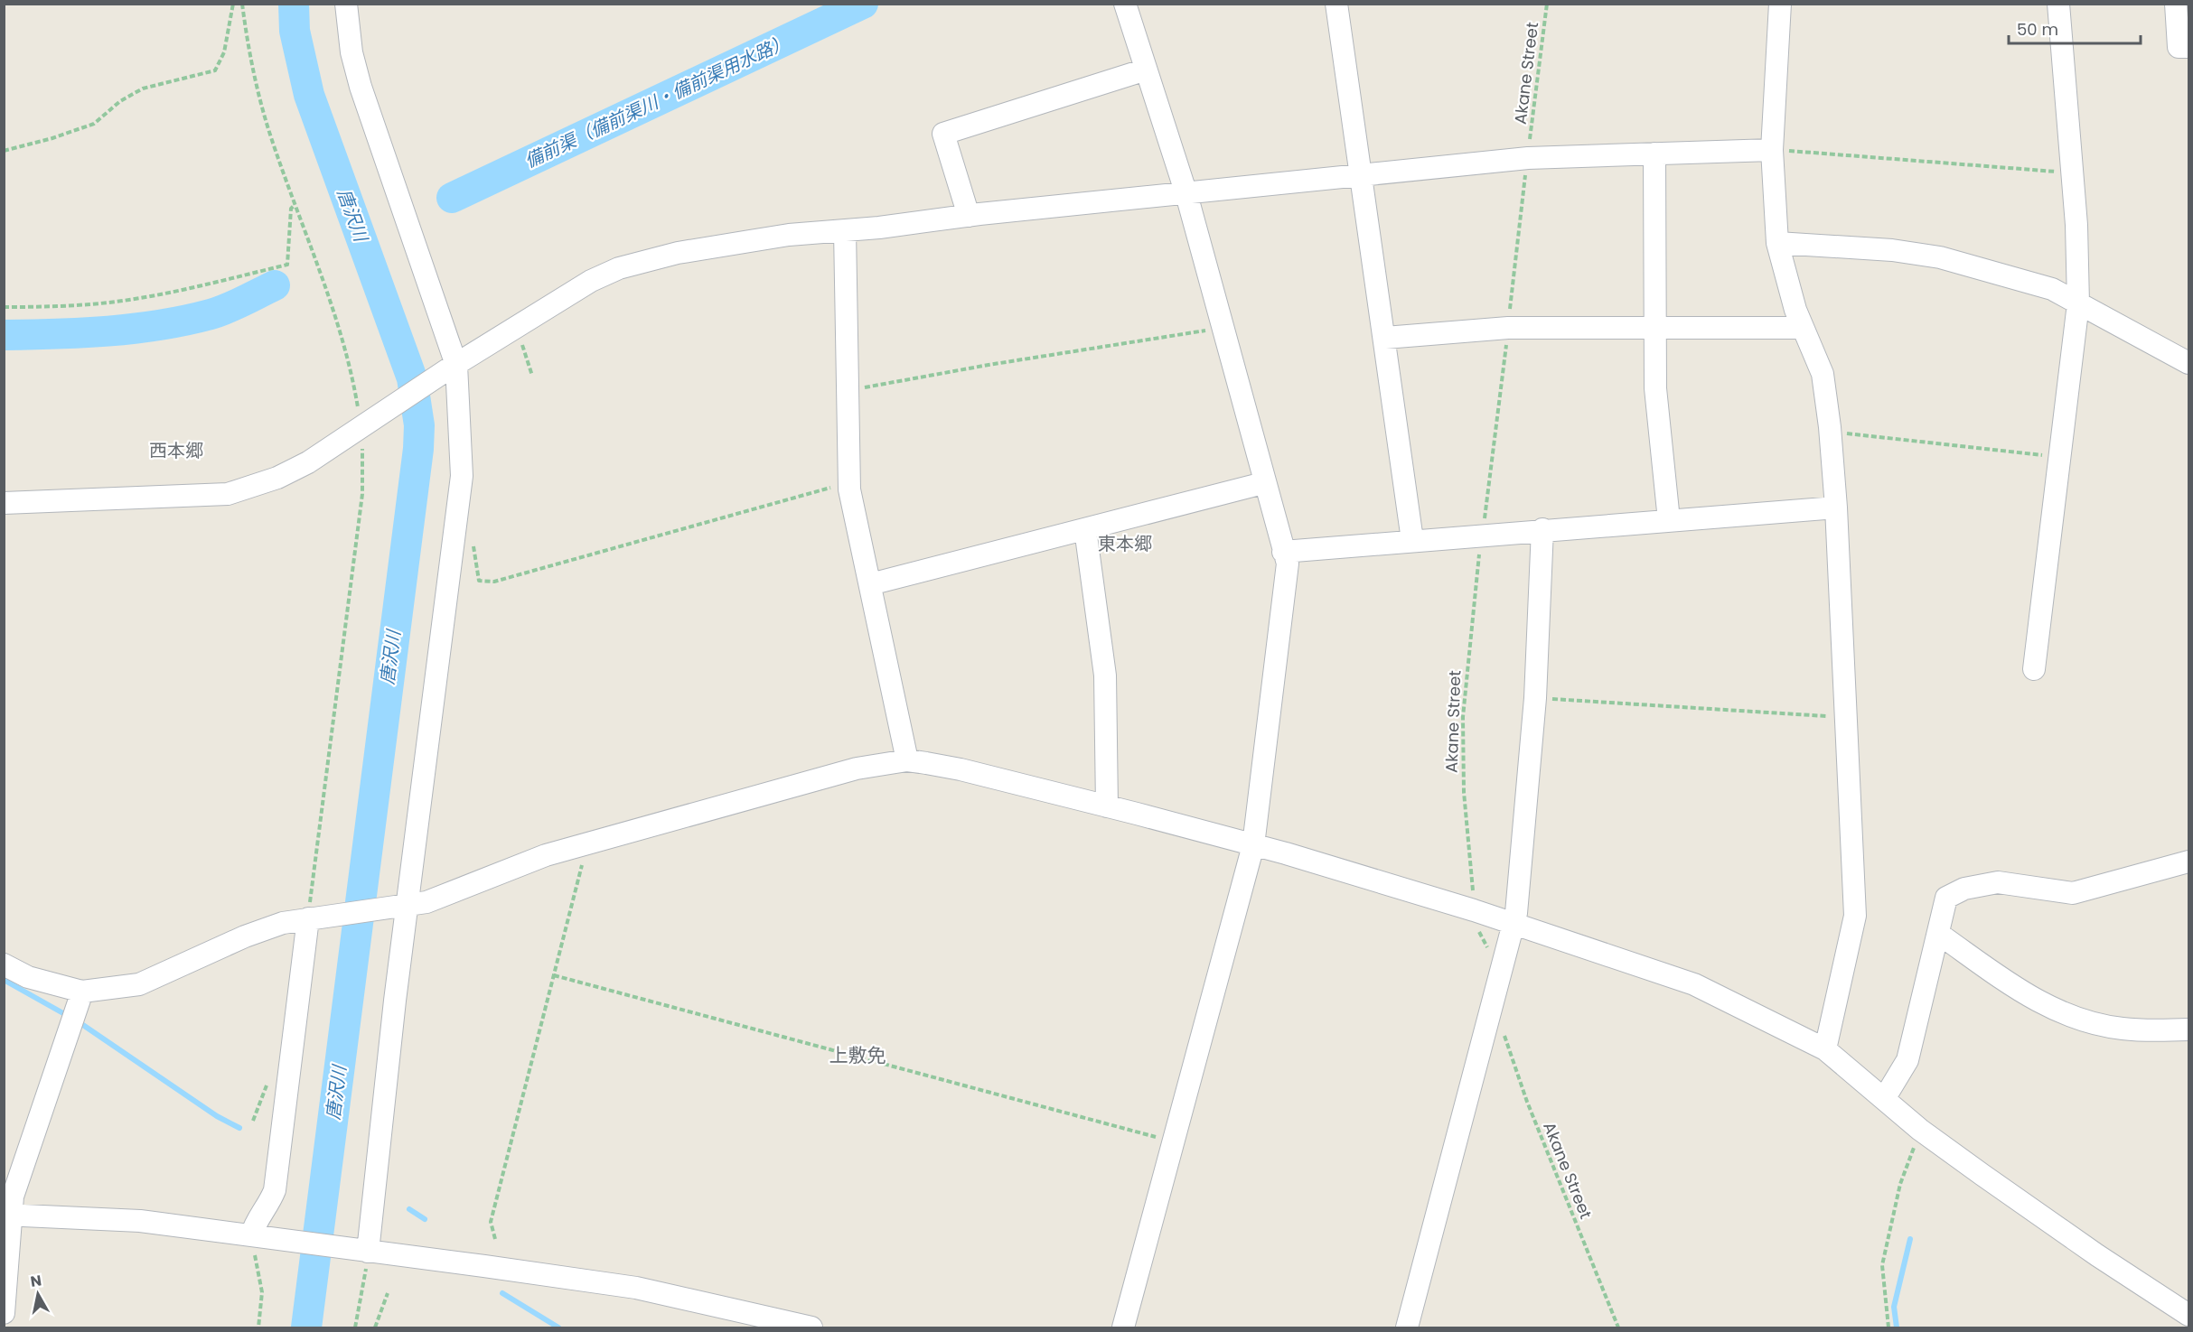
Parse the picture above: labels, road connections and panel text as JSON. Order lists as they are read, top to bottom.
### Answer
{
  "streets": {
    "path": ["Akane Street"]
  },
  "districts": ["西本郷", "東本郷", "上敷免"],
  "water": ["備前渠（備前渠川・備前渠用水路）", "唐沢川"],
  "scale_bar": "50 m",
  "north": "top"
}
